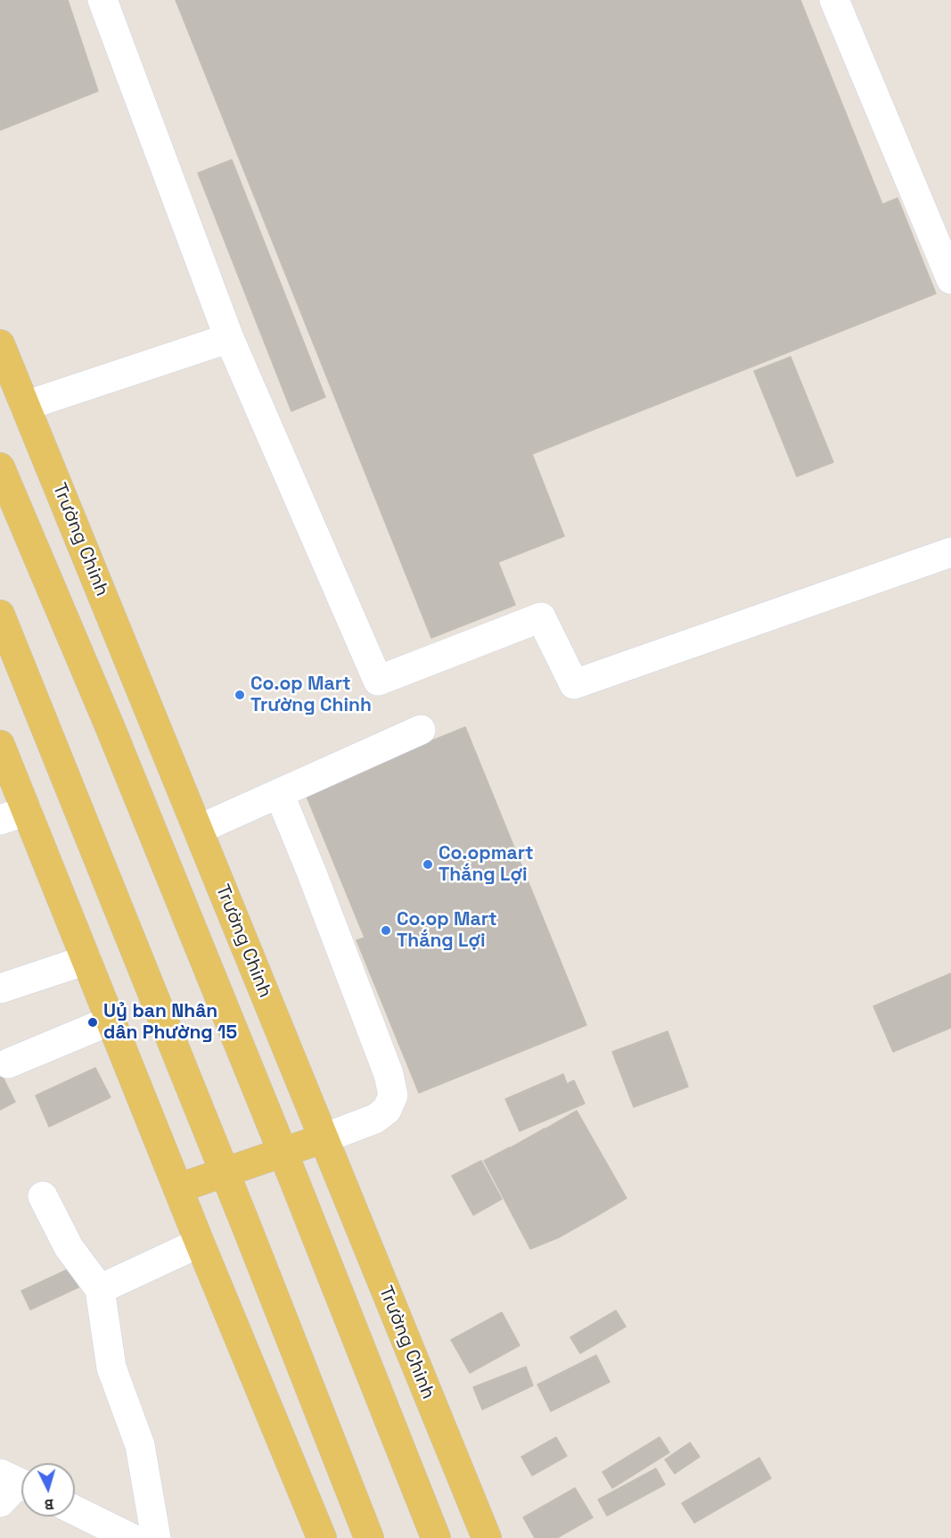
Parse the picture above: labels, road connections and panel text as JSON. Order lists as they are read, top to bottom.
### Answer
{
  "streets": {
    "main road": ["Trường Chinh"]
  },
  "places": [
    "Co.op Mart Trường Chinh",
    "Co.opmart Thắng Lợi",
    "Co.op Mart Thắng Lợi",
    "Uỷ ban Nhân dân Phường 15"
  ],
  "north": "bottom"
}
